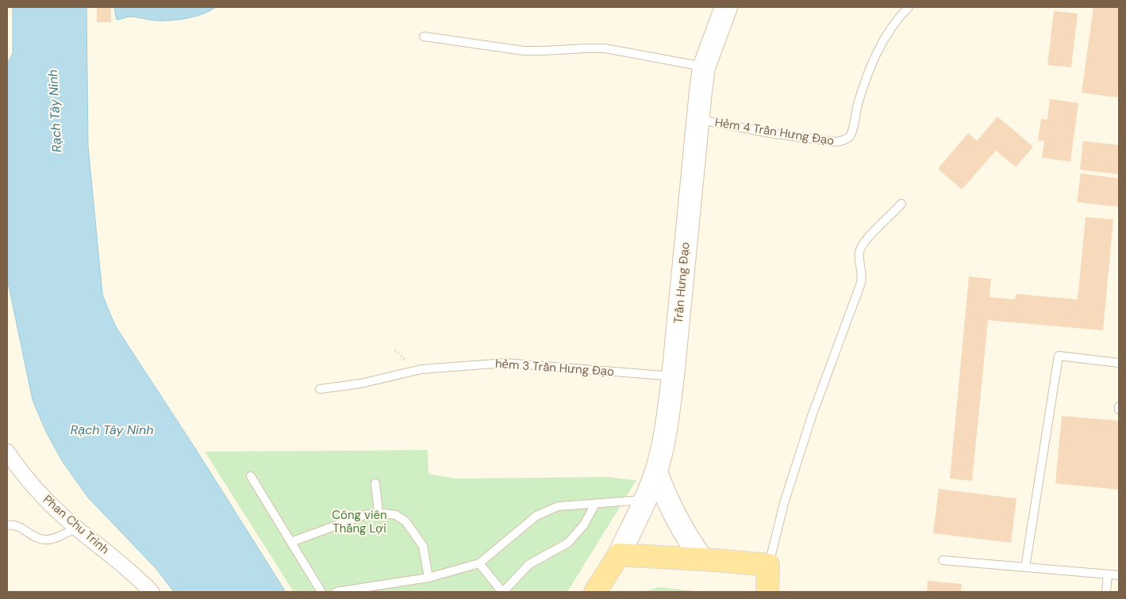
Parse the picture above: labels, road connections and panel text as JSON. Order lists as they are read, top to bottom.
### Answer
{
  "streets": {
    "main road": ["Trần Hưng Đạo"],
    "street": ["Phan Chu Trinh"],
    "lane": ["Hẻm 4 Trần Hưng Đạo", "hẻm 3 Trần Hưng Đạo"]
  },
  "crossings": [
    ["Hẻm 4 Trần Hưng Đạo", "Trần Hưng Đạo"],
    ["Trần Hưng Đạo", "hẻm 3 Trần Hưng Đạo"]
  ],
  "water": ["Rạch Tây Ninh"],
  "parks": ["Công viên Thắng Lợi"]
}
